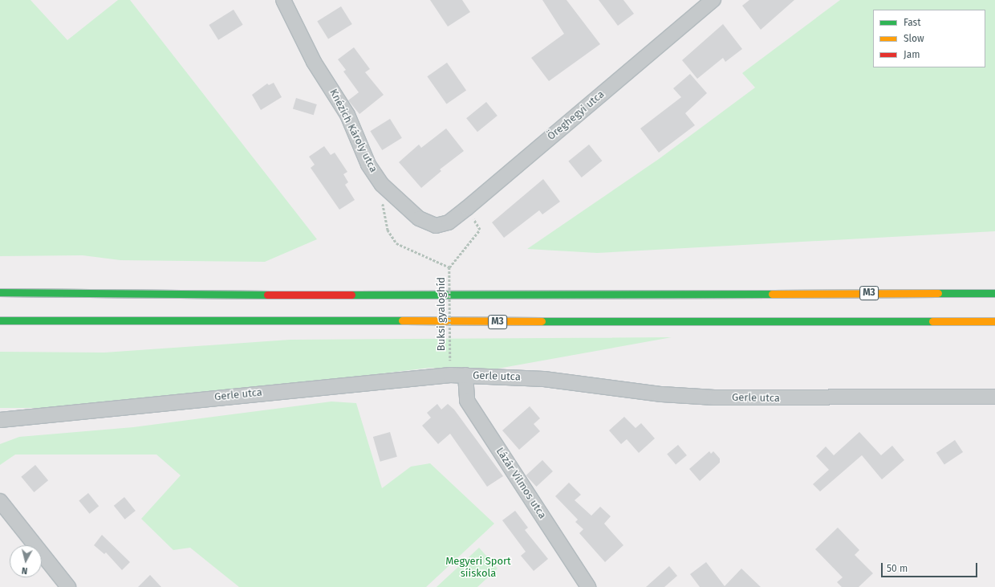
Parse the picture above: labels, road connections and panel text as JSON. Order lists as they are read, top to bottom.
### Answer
{
  "streets": {
    "highway": ["M3"],
    "street": [
      "Öreghegyi utca",
      "Knézich Károly utca",
      "Gerle utca",
      "Lázár Vilmos utca"
    ],
    "path": ["Buksi gyaloghíd"]
  },
  "crossings": [
    ["Öreghegyi utca", "Knézich Károly utca"],
    ["Gerle utca", "Lázár Vilmos utca"]
  ],
  "parks": ["Megyeri Sport síiskola"],
  "legend": ["Fast", "Slow", "Jam"],
  "scale_bar": "50 m",
  "north": "bottom"
}
